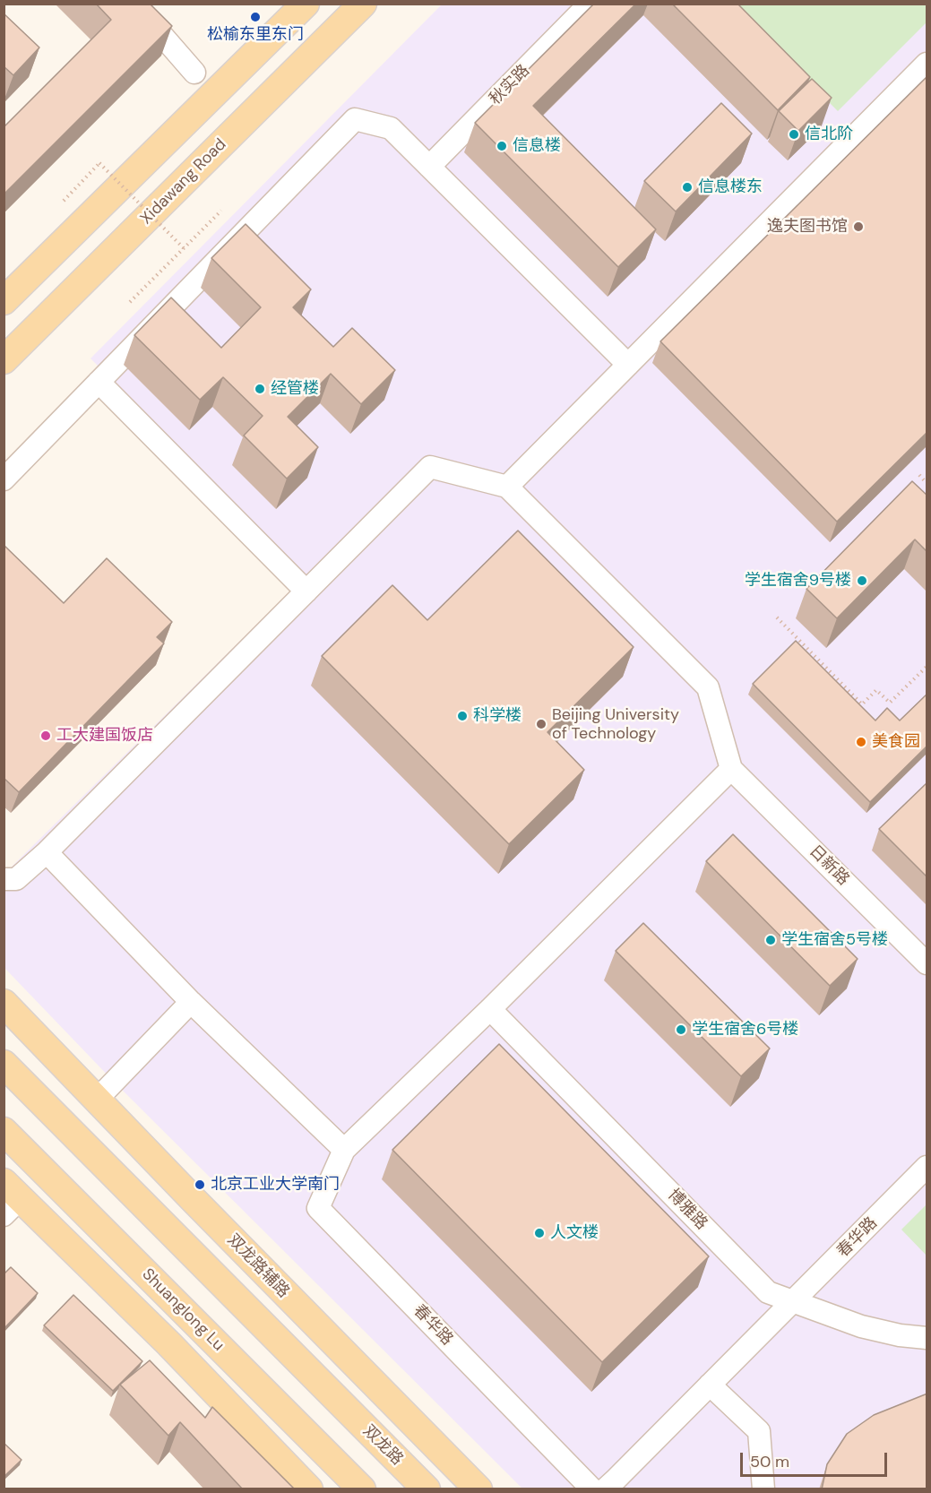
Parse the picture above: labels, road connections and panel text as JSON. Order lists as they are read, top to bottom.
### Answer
{
  "streets": {
    "main road": [
      "Xidawang Road",
      "双龙路辅路",
      "Shuanglong Lu",
      "双龙路"
    ],
    "street": [
      "秋实路",
      "日新路",
      "博雅路",
      "春华路"
    ]
  },
  "crossings": [
    ["博雅路", "春华路"]
  ],
  "places": [
    "松榆东里东门",
    "信北阶",
    "信息楼",
    "信息楼东",
    "逸夫图书馆",
    "经管楼",
    "学生宿舍9号楼",
    "科学楼",
    "Beijing University of Technology",
    "工大建国饭店",
    "美食园",
    "学生宿舍5号楼",
    "学生宿舍6号楼",
    "北京工业大学南门",
    "人文楼"
  ],
  "scale_bar": "50 m"
}
